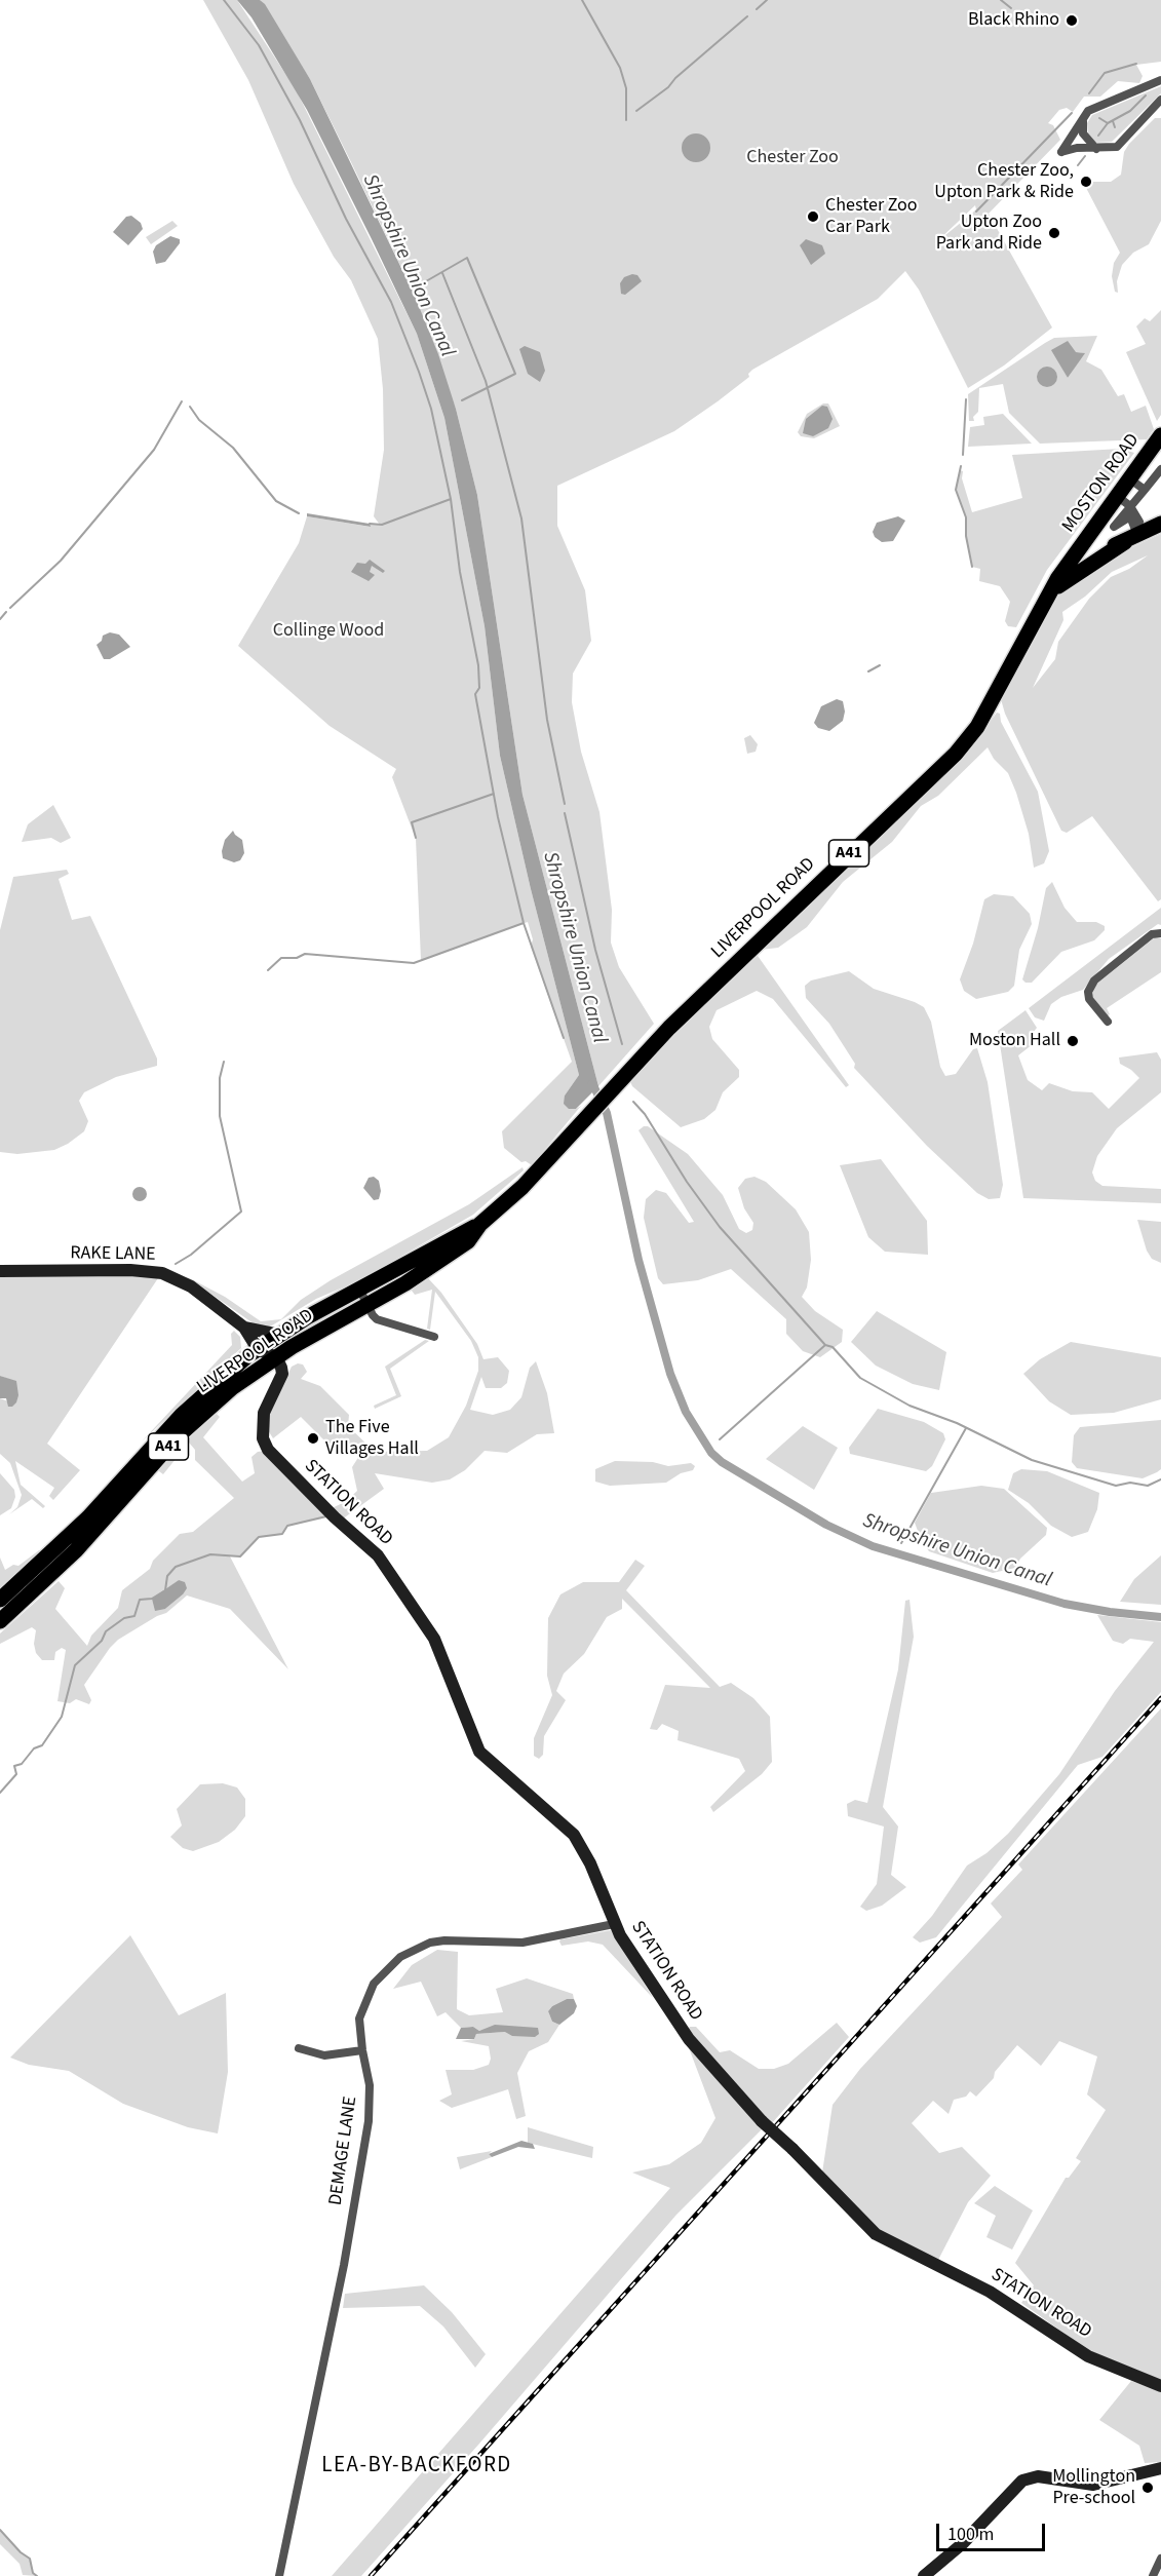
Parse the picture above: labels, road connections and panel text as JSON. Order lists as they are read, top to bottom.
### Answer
{
  "streets": {
    "highway": ["MOSTON ROAD", "A41", "LIVERPOOL ROAD"],
    "street": ["RAKE LANE", "STATION ROAD", "DEMAGE LANE"]
  },
  "crossings": [
    ["MOSTON ROAD", "LIVERPOOL ROAD"],
    ["LIVERPOOL ROAD", "RAKE LANE"],
    ["STATION ROAD", "DEMAGE LANE"]
  ],
  "districts": ["LEA-BY-BACKFORD"],
  "water": ["Shropshire Union Canal"],
  "parks": ["Chester Zoo", "Collinge Wood"],
  "places": [
    "Black Rhino",
    "Chester Zoo, Upton Park & Ride",
    "Chester Zoo Car Park",
    "Upton Zoo Park and Ride",
    "Moston Hall",
    "The Five Villages Hall",
    "Mollington Pre-school"
  ],
  "scale_bar": "100 m"
}
